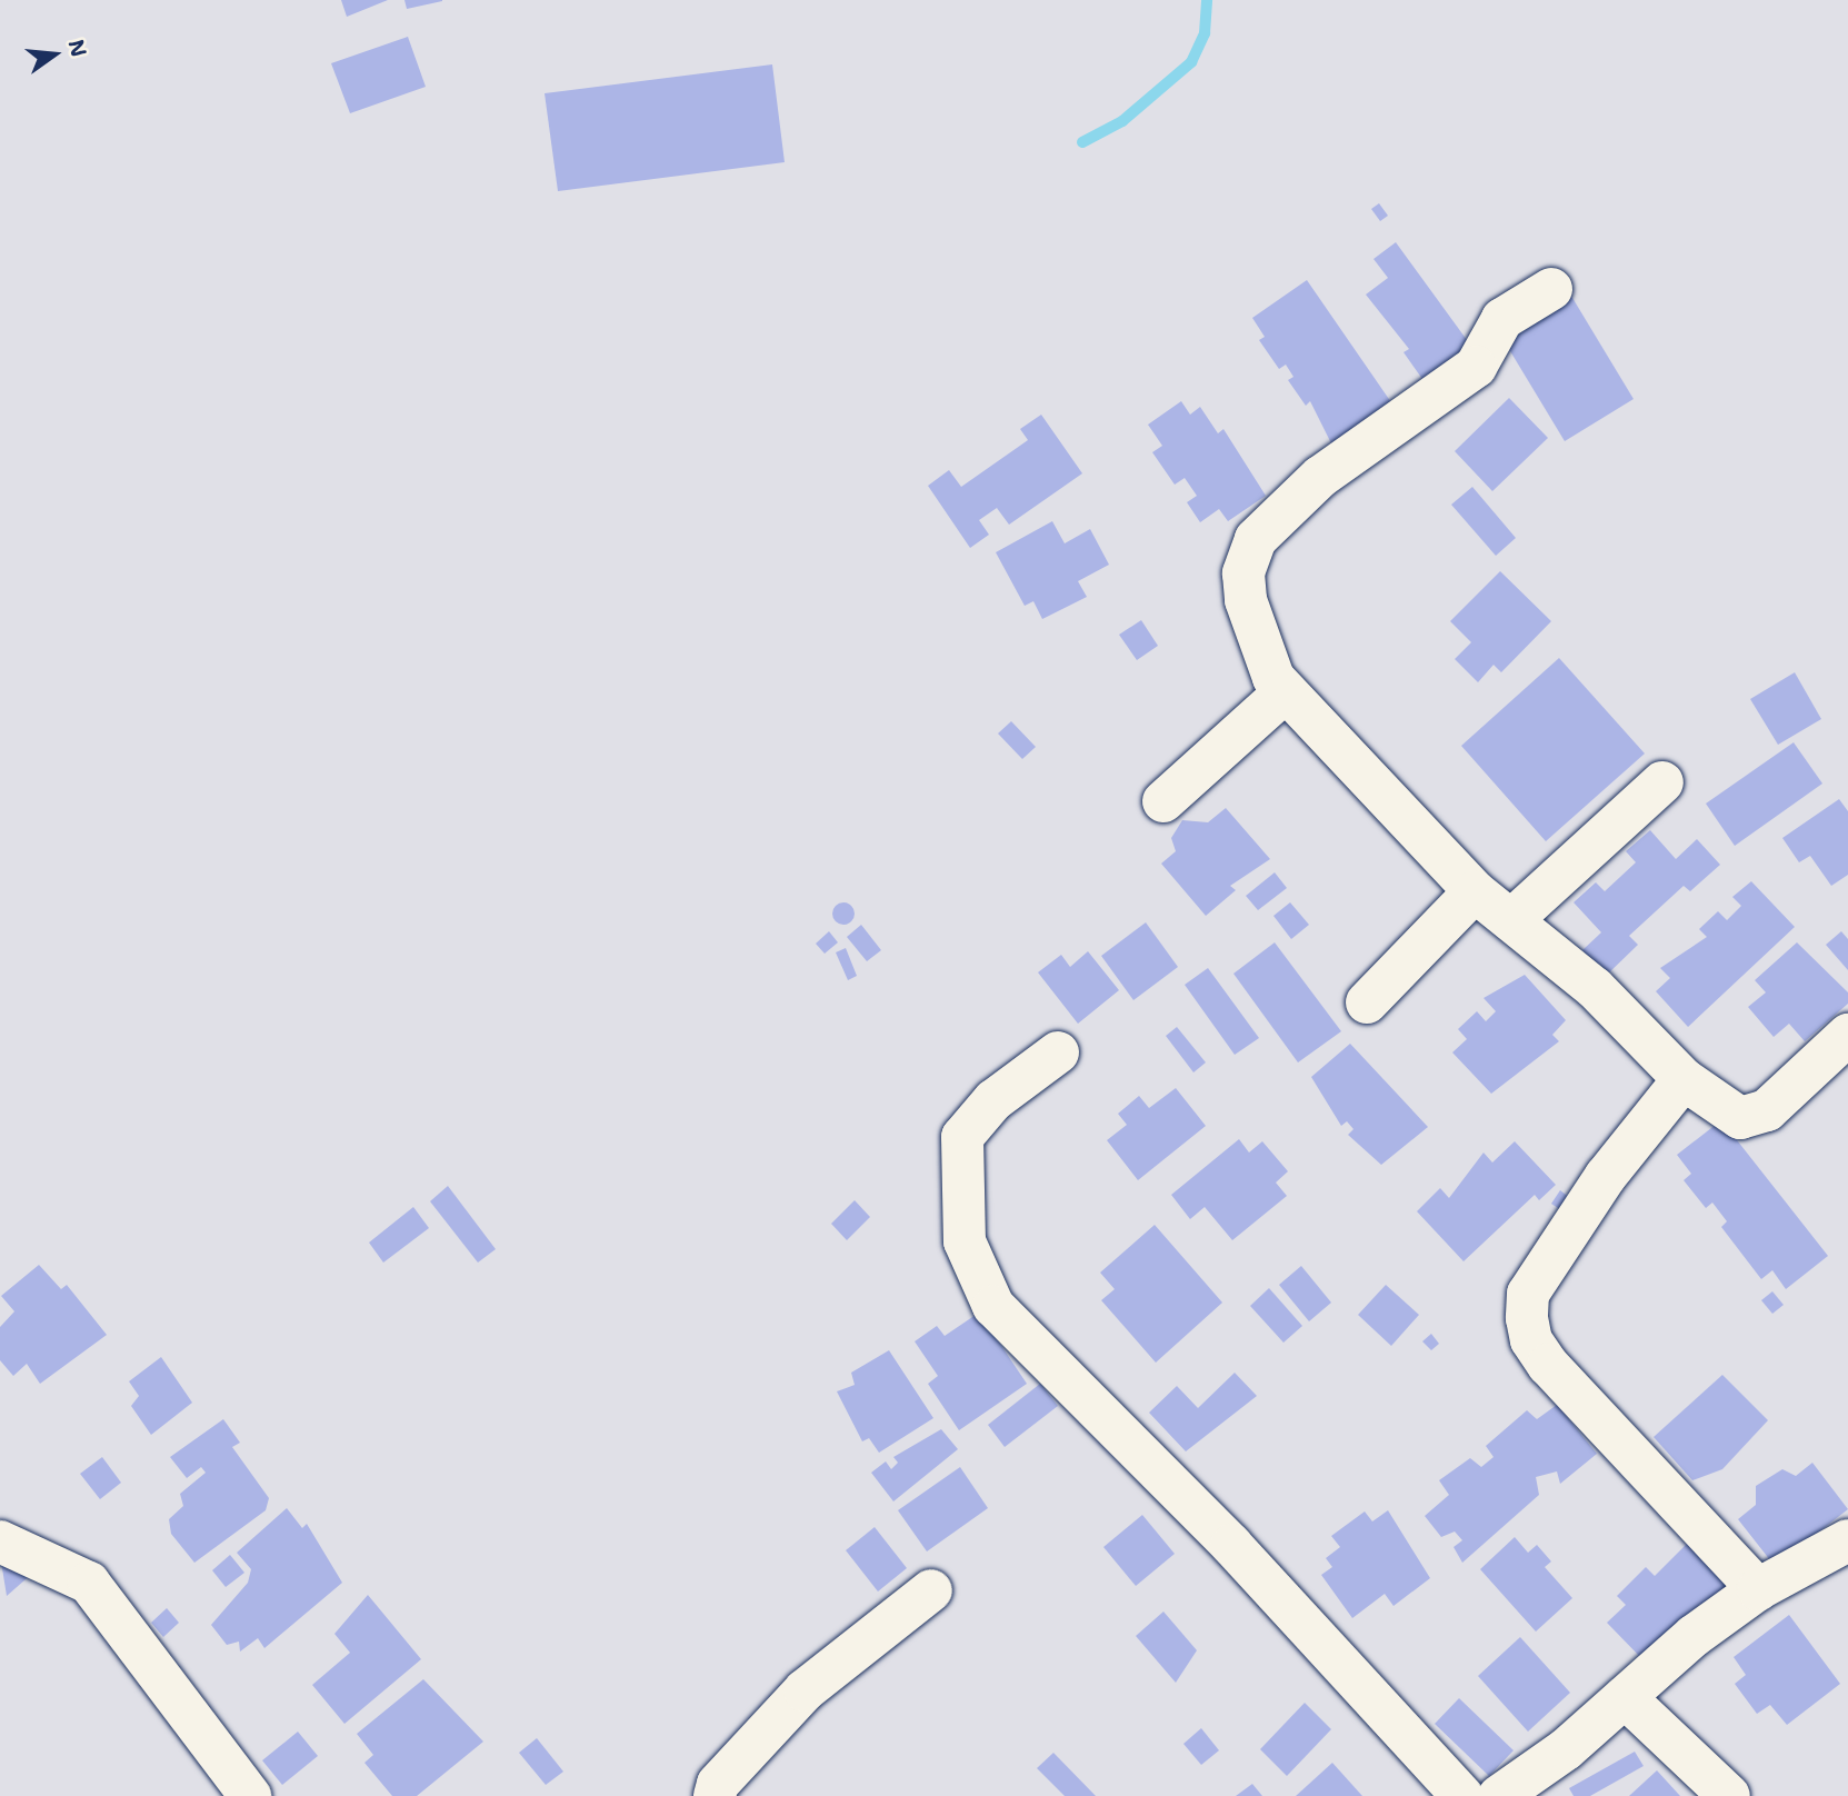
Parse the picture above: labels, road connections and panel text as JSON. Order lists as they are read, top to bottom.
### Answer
{
  "north": "right"
}
